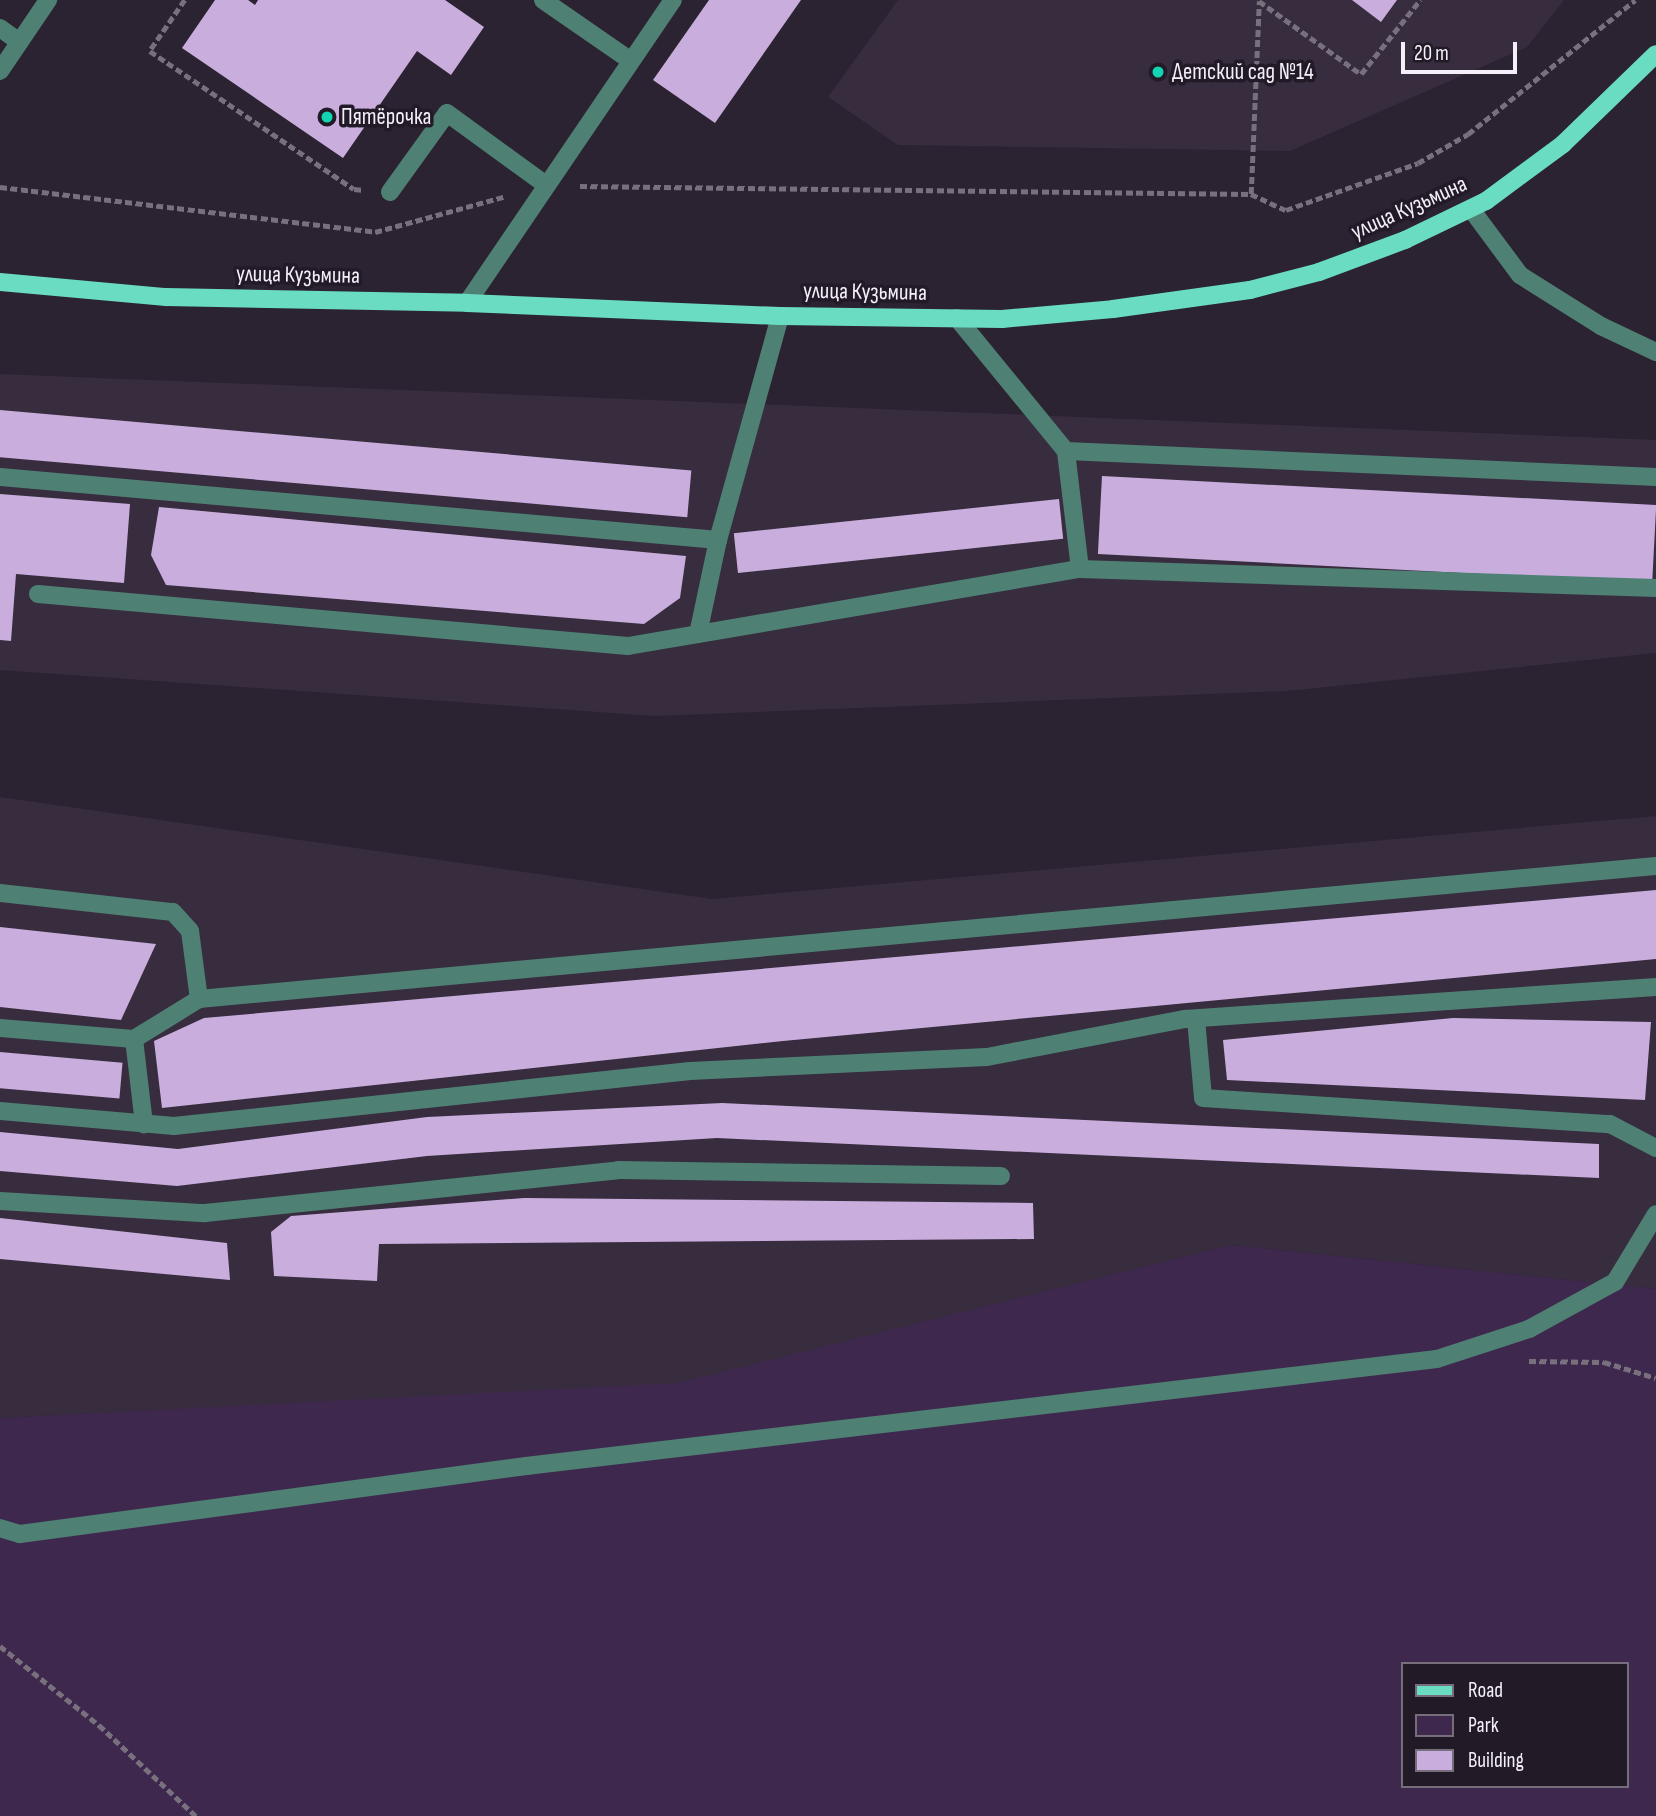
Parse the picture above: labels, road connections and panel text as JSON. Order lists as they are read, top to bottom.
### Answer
{
  "streets": {
    "main road": ["улица Кузьмина"]
  },
  "places": ["Детский сад №14", "Пятёрочка"],
  "legend": ["Road", "Park", "Building"],
  "scale_bar": "20 m"
}
